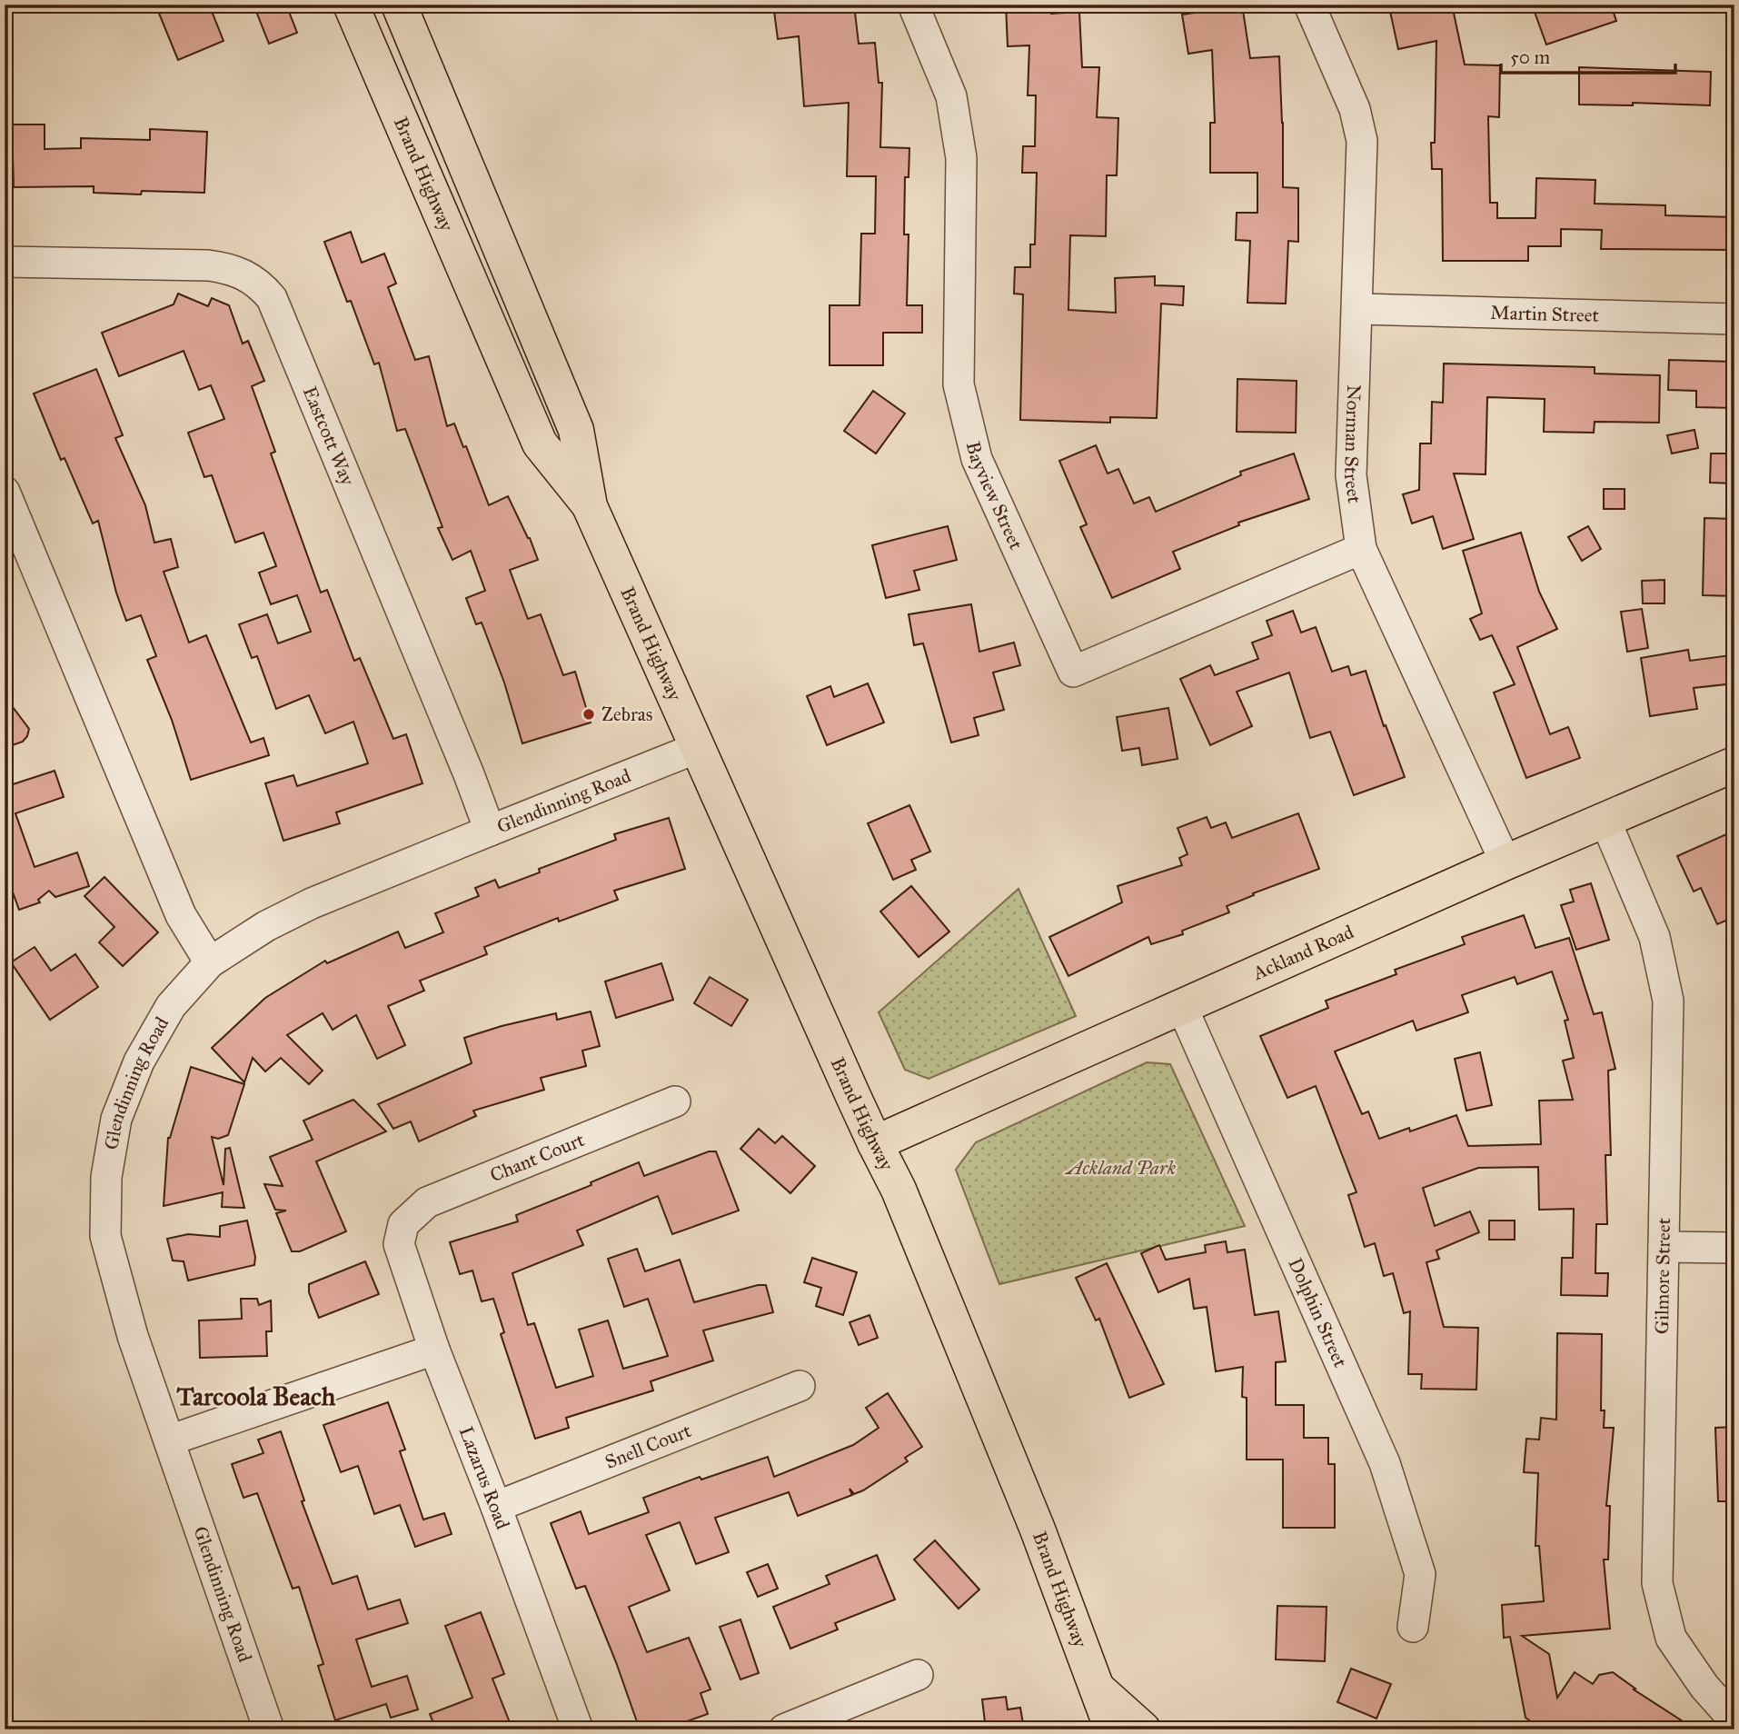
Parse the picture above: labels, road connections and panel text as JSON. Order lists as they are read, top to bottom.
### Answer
{
  "streets": {
    "main road": ["Brand Highway", "Ackland Road"],
    "street": [
      "Martin Street",
      "Eastcott Way",
      "Norman Street",
      "Bayview Street",
      "Glendinning Road",
      "Chant Court",
      "Gilmore Street",
      "Dolphin Street",
      "Snell Court",
      "Lazarus Road"
    ]
  },
  "crossings": [
    ["Brand Highway", "Glendinning Road"],
    ["Brand Highway", "Ackland Road"],
    ["Martin Street", "Norman Street"],
    ["Eastcott Way", "Glendinning Road"],
    ["Norman Street", "Bayview Street"],
    ["Norman Street", "Ackland Road"],
    ["Ackland Road", "Gilmore Street"],
    ["Ackland Road", "Dolphin Street"],
    ["Chant Court", "Lazarus Road"],
    ["Snell Court", "Lazarus Road"]
  ],
  "districts": ["Tarcoola Beach"],
  "parks": ["Ackland Park"],
  "places": ["Zebras"],
  "scale_bar": "50 m"
}
